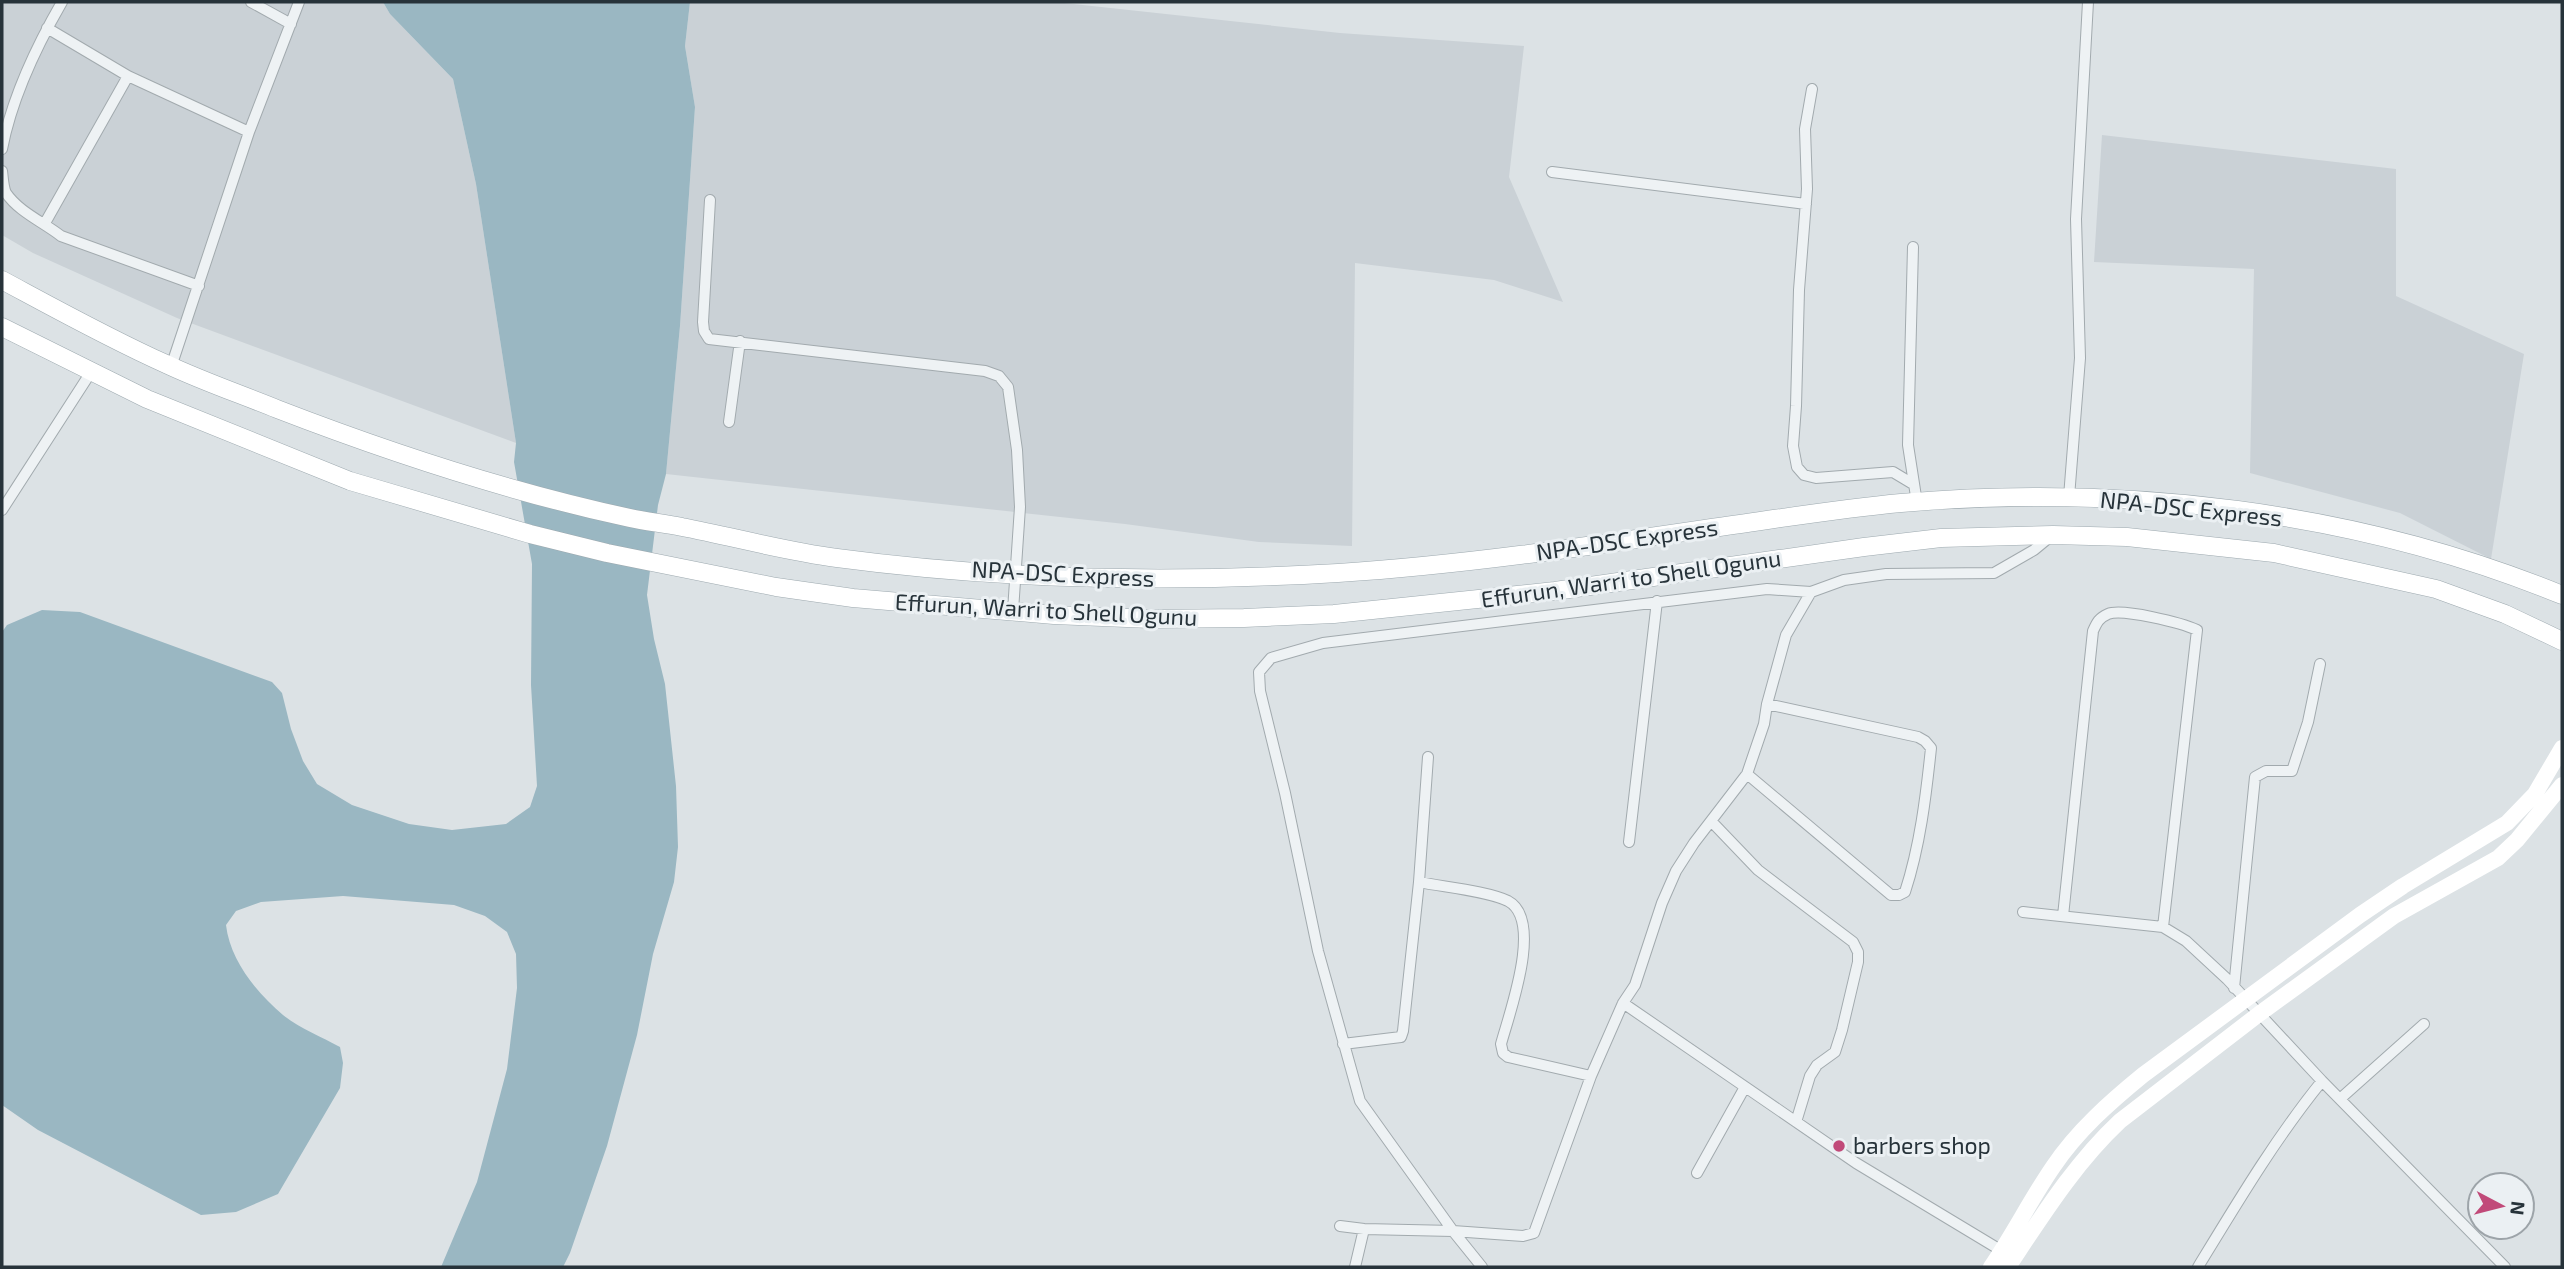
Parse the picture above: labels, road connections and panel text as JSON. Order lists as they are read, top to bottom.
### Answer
{
  "streets": {
    "main road": ["NPA-DSC Express", "Effurun, Warri to Shell Ogunu"]
  },
  "places": ["barbers shop"],
  "north": "right"
}
